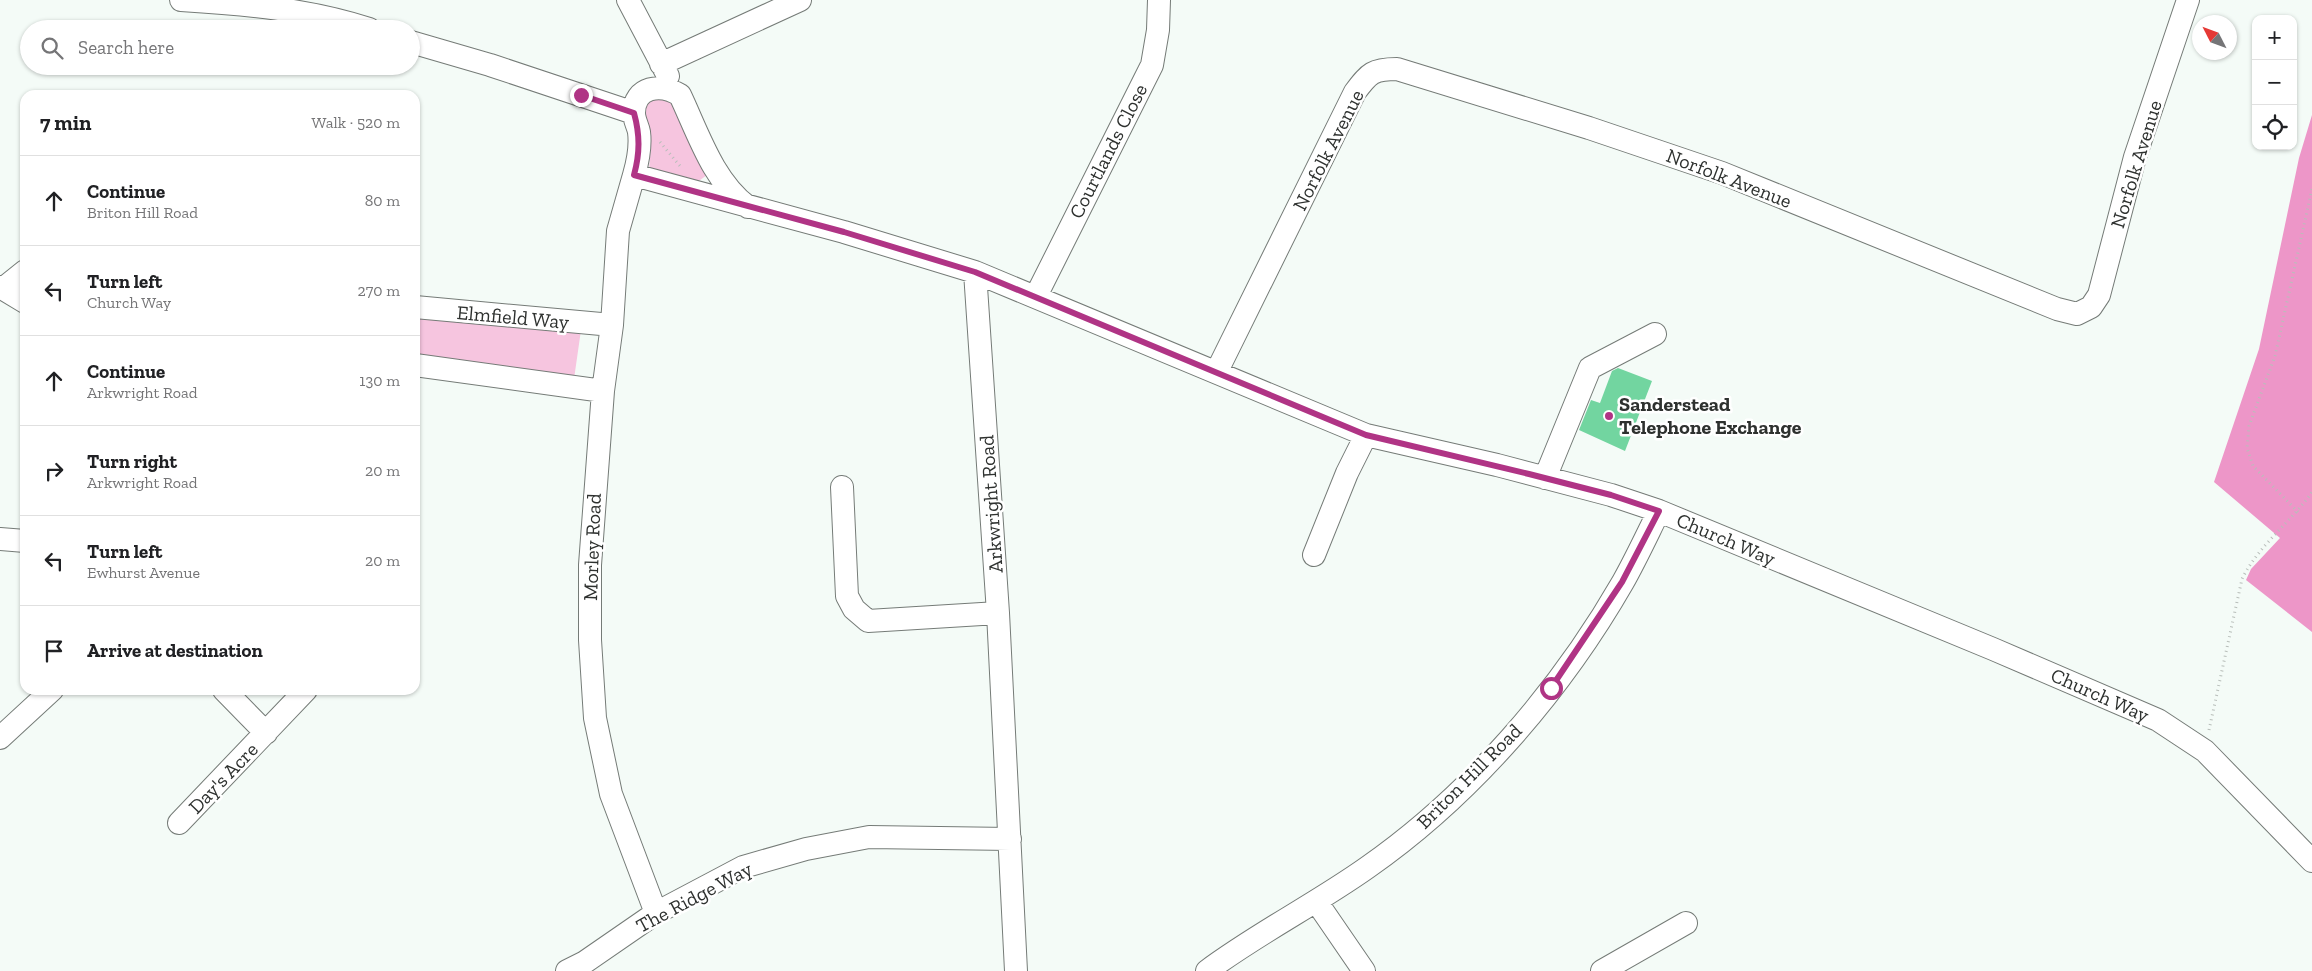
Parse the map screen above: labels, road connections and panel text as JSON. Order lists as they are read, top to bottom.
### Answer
{
  "streets": {
    "street": [
      "Norfolk Avenue",
      "Courtlands Close",
      "Elmfield Way",
      "Arkwright Road",
      "Church Way",
      "Morley Road",
      "Briton Hill Road",
      "Day's Acre",
      "The Ridge Way"
    ]
  },
  "crossings": [
    ["Norfolk Avenue", "Church Way"],
    ["Courtlands Close", "Church Way"],
    ["Elmfield Way", "Morley Road"],
    ["Arkwright Road", "Church Way"],
    ["Arkwright Road", "The Ridge Way"],
    ["Church Way", "Briton Hill Road"],
    ["Morley Road", "The Ridge Way"]
  ],
  "places": ["Sanderstead Telephone Exchange"],
  "north": "top left",
  "page": {
    "map_buttons": ["+", "−"],
    "search": "Search here",
    "heading": ["7 min", "Walk · 520 m"],
    "list": [
      ["Continue", "Briton Hill Road", "80 m"],
      ["Turn left", "Church Way", "270 m"],
      ["Continue", "Arkwright Road", "130 m"],
      ["Turn right", "Arkwright Road", "20 m"],
      ["Turn left", "Ewhurst Avenue", "20 m"],
      "Arrive at destination"
    ]
  }
}
